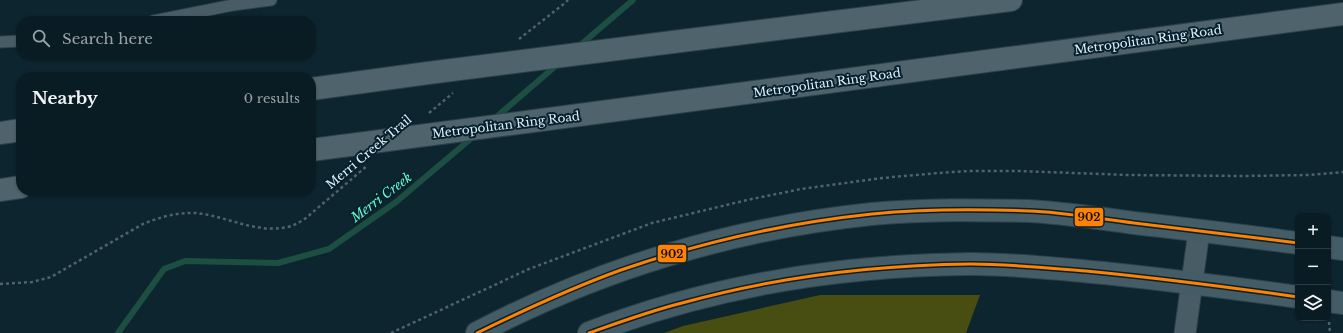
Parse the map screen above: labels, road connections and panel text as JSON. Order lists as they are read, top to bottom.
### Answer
{
  "streets": {
    "highway": ["Metropolitan Ring Road"],
    "path": ["Merri Creek Trail"]
  },
  "water": ["Merri Creek"],
  "lines": ["transit line 902"],
  "page": {
    "search": "Search here",
    "heading": ["Nearby", "0 results"],
    "map_buttons": ["+", "−"]
  }
}
